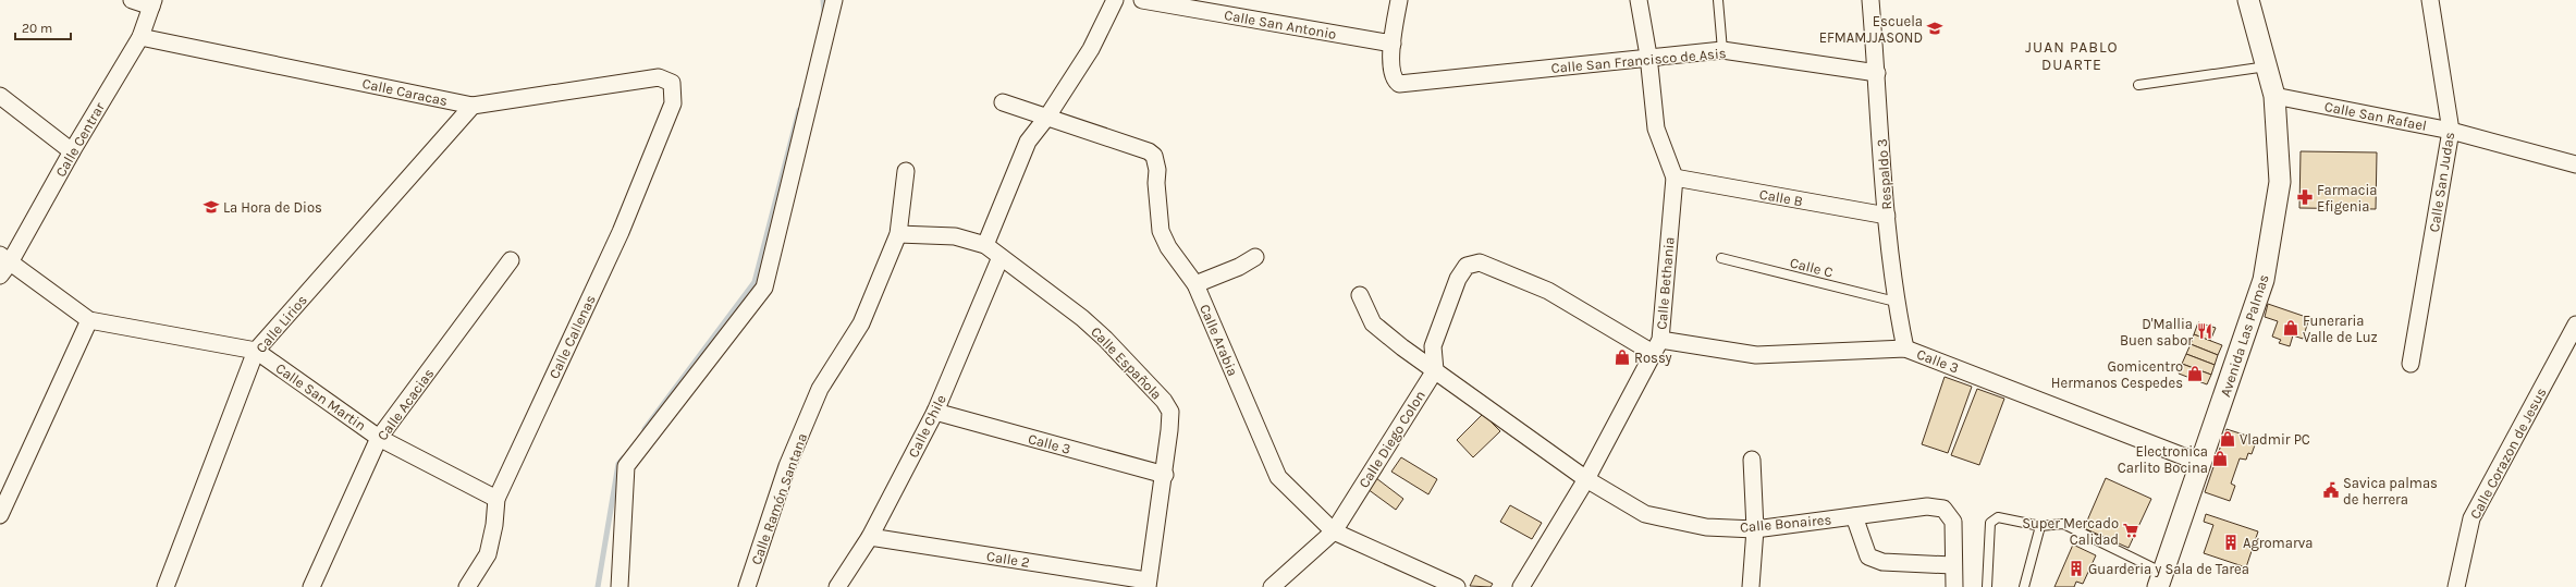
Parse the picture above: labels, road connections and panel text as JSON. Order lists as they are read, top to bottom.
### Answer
{
  "streets": {
    "street": [
      "Calle San Antonio",
      "Calle San Francisco de Asis",
      "Calle Caracas",
      "Calle San Rafael",
      "Calle Centrar",
      "Respaldo 3",
      "Calle San Judas",
      "Calle B",
      "Calle Bethania",
      "Calle Lirios",
      "Avenida Las Palmas",
      "Calle Callenas",
      "Calle Arabia",
      "Calle 3",
      "Calle Española",
      "Calle San Martin",
      "Calle Acacias",
      "Calle Chile",
      "Calle Diego Colon",
      "Calle Corazon de Jesus",
      "Calle Ramón Santana",
      "Calle Bonaires",
      "Calle 2"
    ],
    "lane": ["Calle C"]
  },
  "crossings": [
    ["Calle San Antonio", "Calle San Francisco de Asis"],
    ["Calle San Francisco de Asis", "Respaldo 3"],
    ["Calle San Francisco de Asis", "Calle Bethania"],
    ["Calle Caracas", "Calle Centrar"],
    ["Calle Caracas", "Calle Lirios"],
    ["Calle Caracas", "Calle Callenas"],
    ["Calle San Rafael", "Calle San Judas"],
    ["Calle San Rafael", "Avenida Las Palmas"],
    ["Calle Centrar", "Calle San Martin"],
    ["Respaldo 3", "Calle B"],
    ["Respaldo 3", "Calle C"],
    ["Respaldo 3", "Calle 3"],
    ["Calle B", "Calle Bethania"],
    ["Calle Bethania", "Calle 3"],
    ["Calle Bethania", "Calle Bonaires"],
    ["Calle Lirios", "Calle San Martin"],
    ["Avenida Las Palmas", "Calle 3"],
    ["Calle Callenas", "Calle San Martin"],
    ["Calle Arabia", "Calle Diego Colon"],
    ["Calle 3", "Calle Española"],
    ["Calle 3", "Calle Chile"],
    ["Calle Española", "Calle Chile"],
    ["Calle Española", "Calle 2"],
    ["Calle San Martin", "Calle Acacias"],
    ["Calle Chile", "Calle 2"],
    ["Calle Diego Colon", "Calle Bonaires"]
  ],
  "districts": ["JUAN PABLO DUARTE"],
  "places": {
    "school or university": ["Escuela EFMAMJJASOND", "La Hora de Dios"],
    "pharmacy": ["Farmacia Efigenia"],
    "shop": [
      "Funeraria Valle de Luz",
      "Rossy",
      "Gomicentro Hermanos Cespedes",
      "Vladmir PC",
      "Electronica Carlito Bocina"
    ],
    "restaurant": ["D'Mallia Buen sabor"],
    "public building": ["Savica palmas de herrera"],
    "supermarket": ["Super Mercado Calidad"],
    "building": ["Agromarva", "Guarderia y Sala de Tarea"]
  },
  "scale_bar": "20 m"
}
